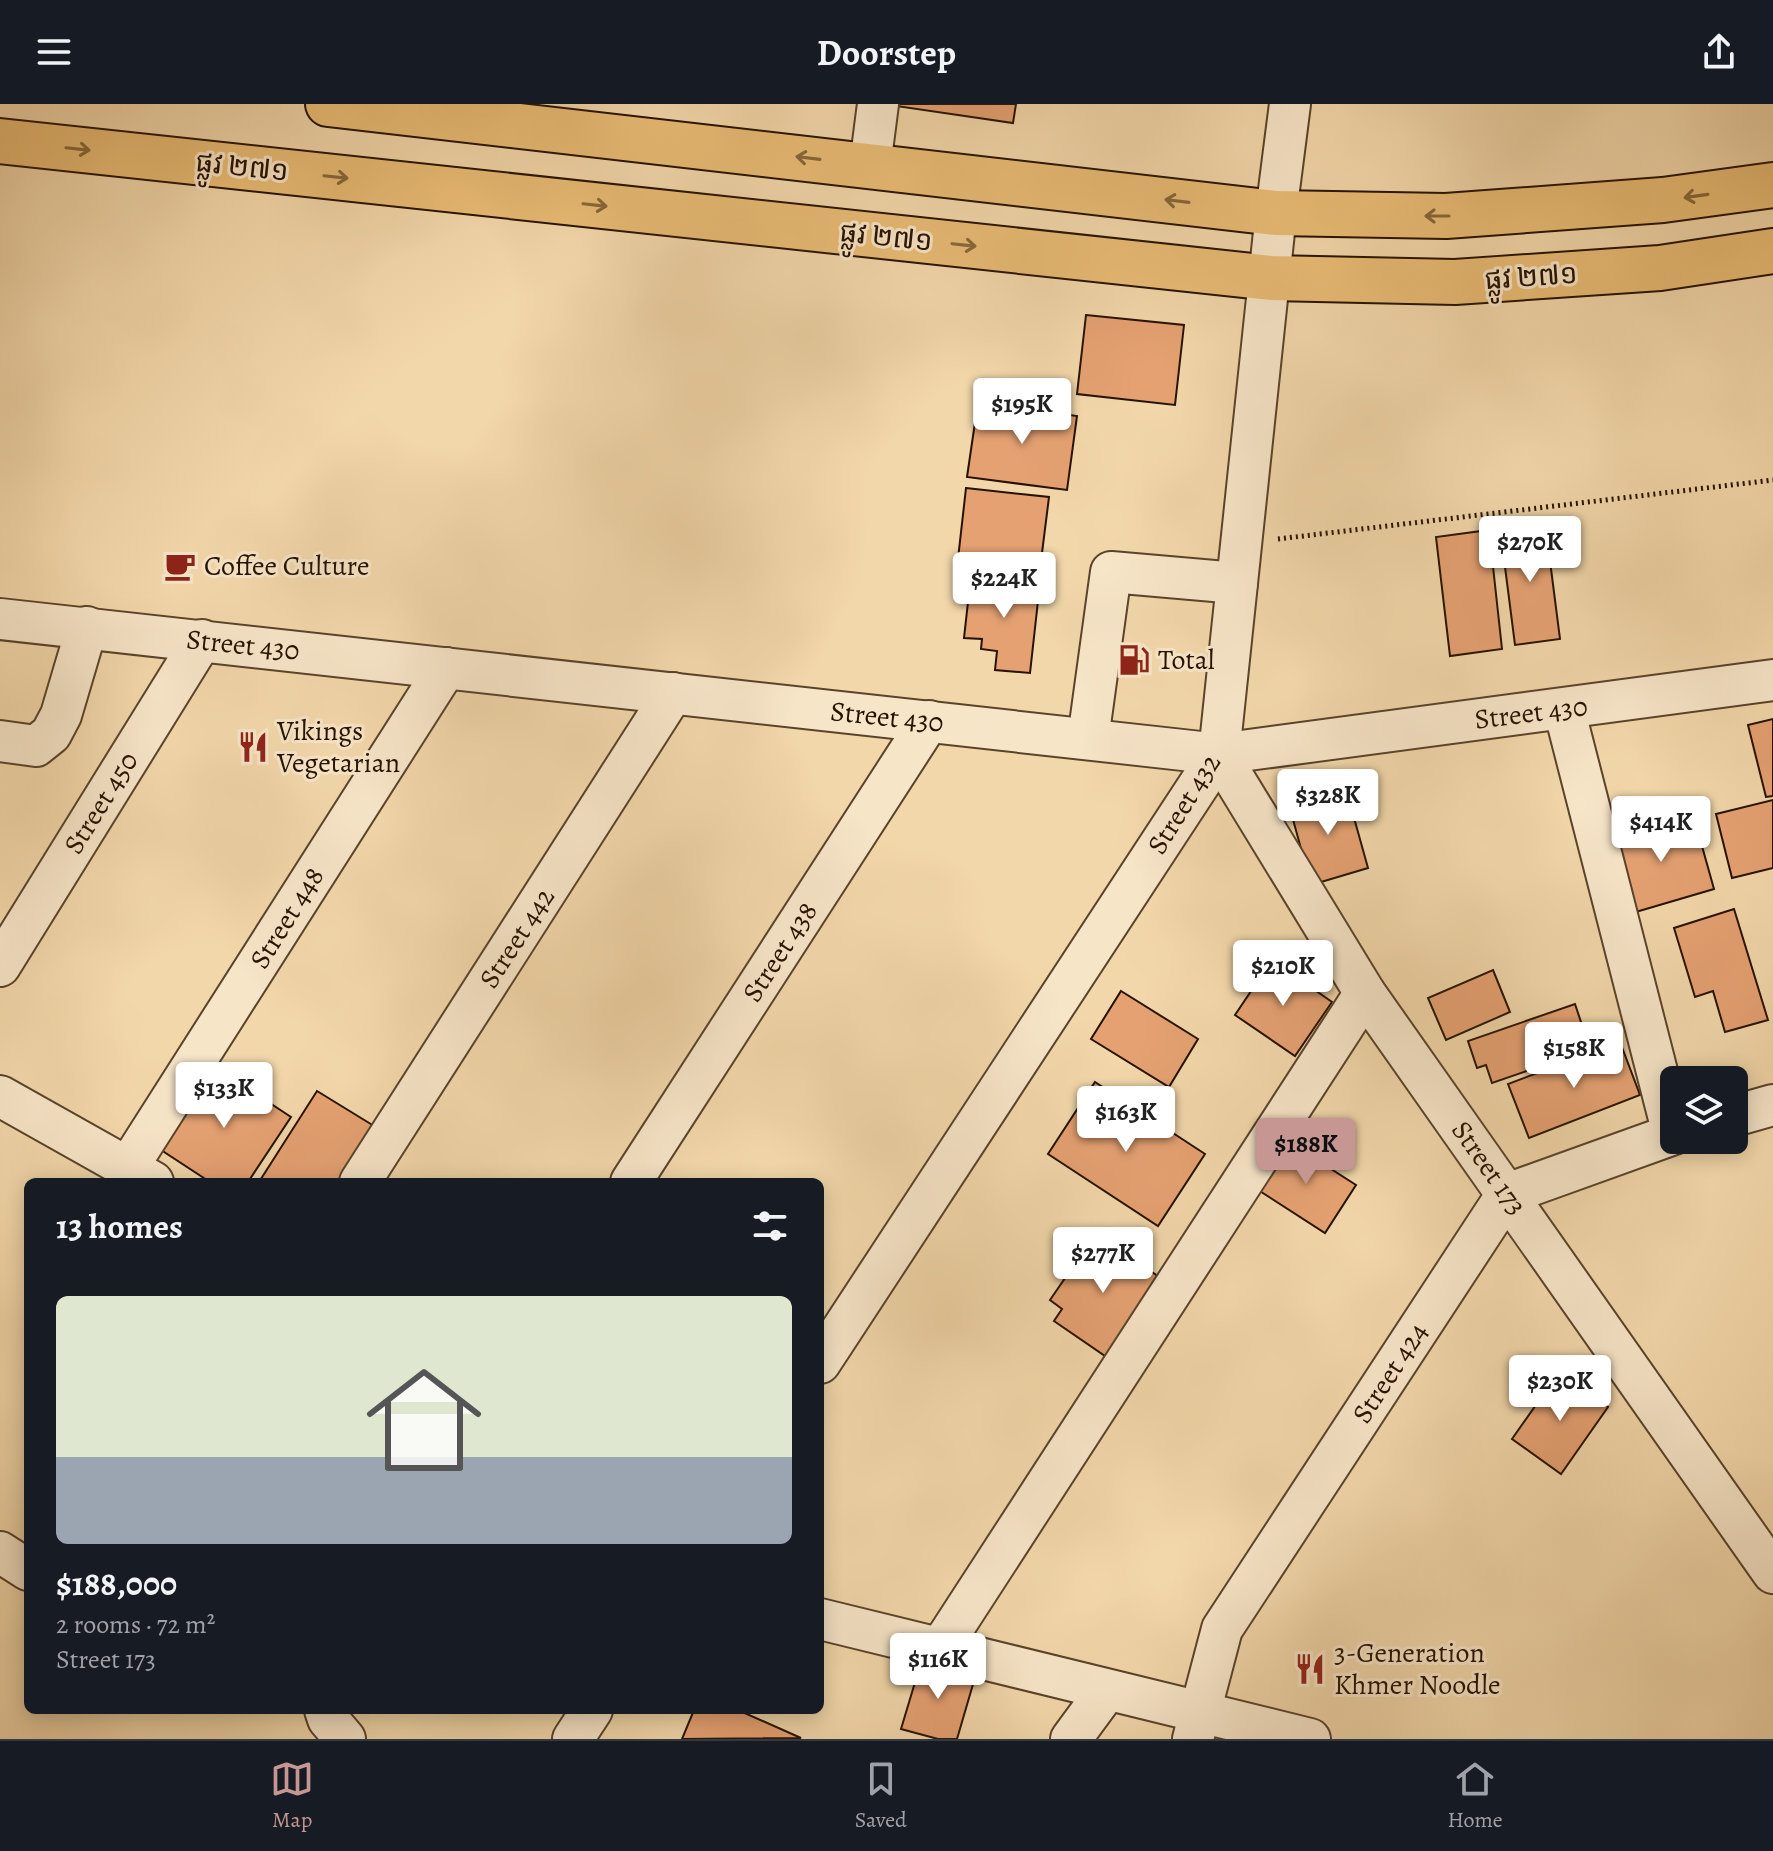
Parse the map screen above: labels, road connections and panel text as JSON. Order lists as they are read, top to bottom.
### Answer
{
  "streets": {
    "main road": ["ផ្លូវ ២៧១"],
    "street": [
      "Street 430",
      "Street 450",
      "Street 432",
      "Street 448",
      "Street 442",
      "Street 438",
      "Street 173",
      "Street 424"
    ]
  },
  "crossings": [
    ["ផ្លូវ ២៧១", "Street 432"],
    ["Street 430", "Street 450"],
    ["Street 430", "Street 432"],
    ["Street 430", "Street 448"],
    ["Street 430", "Street 442"],
    ["Street 430", "Street 438"],
    ["Street 430", "Street 173"],
    ["Street 432", "Street 173"],
    ["Street 173", "Street 424"]
  ],
  "places": {
    "cafe": ["Coffee Culture"],
    "fuel station": ["Total"],
    "restaurant": ["Vikings Vegetarian", "3-Generation Khmer Noodle"]
  },
  "page": {
    "header": "Doorstep",
    "price": [
      "$195K",
      "$270K",
      "$224K",
      "$328K",
      "$414K",
      "$210K",
      "$158K",
      "$133K",
      "$163K",
      "$188K",
      "$277K",
      "$230K",
      "$116K"
    ],
    "heading": "13 homes",
    "list": [
      {
        "name": "$188,000",
        "note": "2 rooms · 72 m² · Street 173"
      }
    ],
    "tabs": ["Map", "Saved", "Home"]
  }
}
